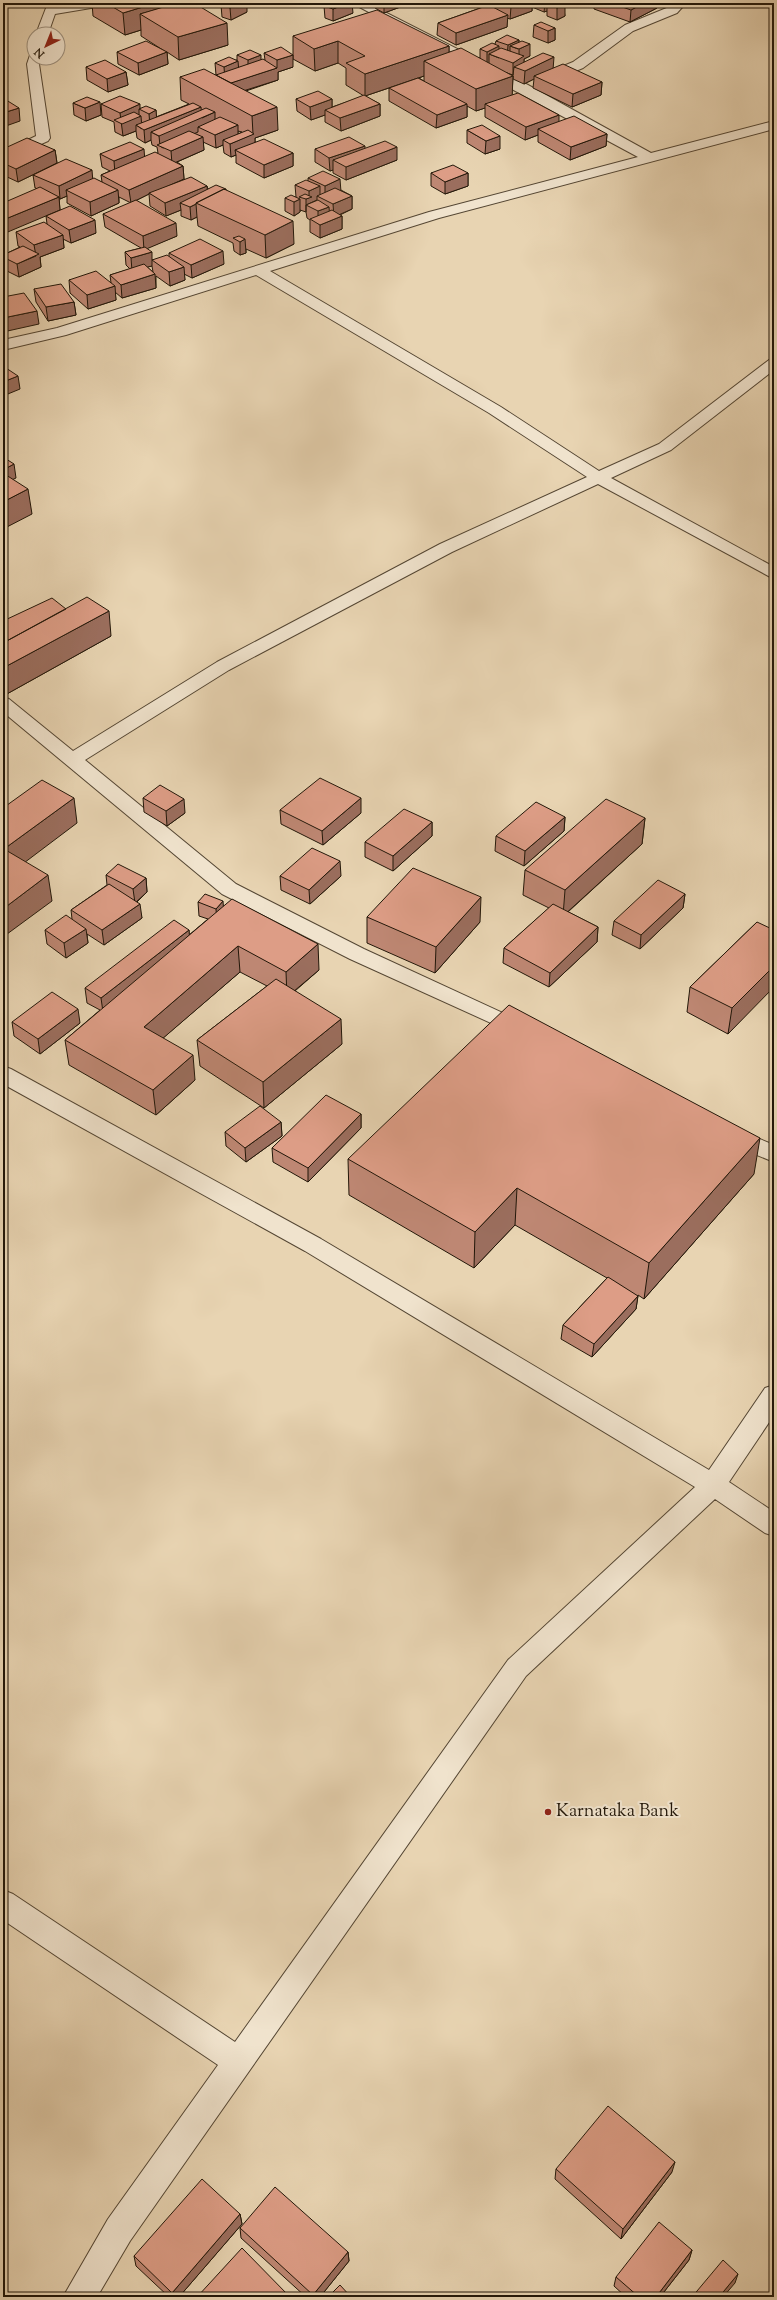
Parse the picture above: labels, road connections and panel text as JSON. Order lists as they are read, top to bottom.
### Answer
{
  "places": ["Karnataka Bank"],
  "north": "bottom left"
}
